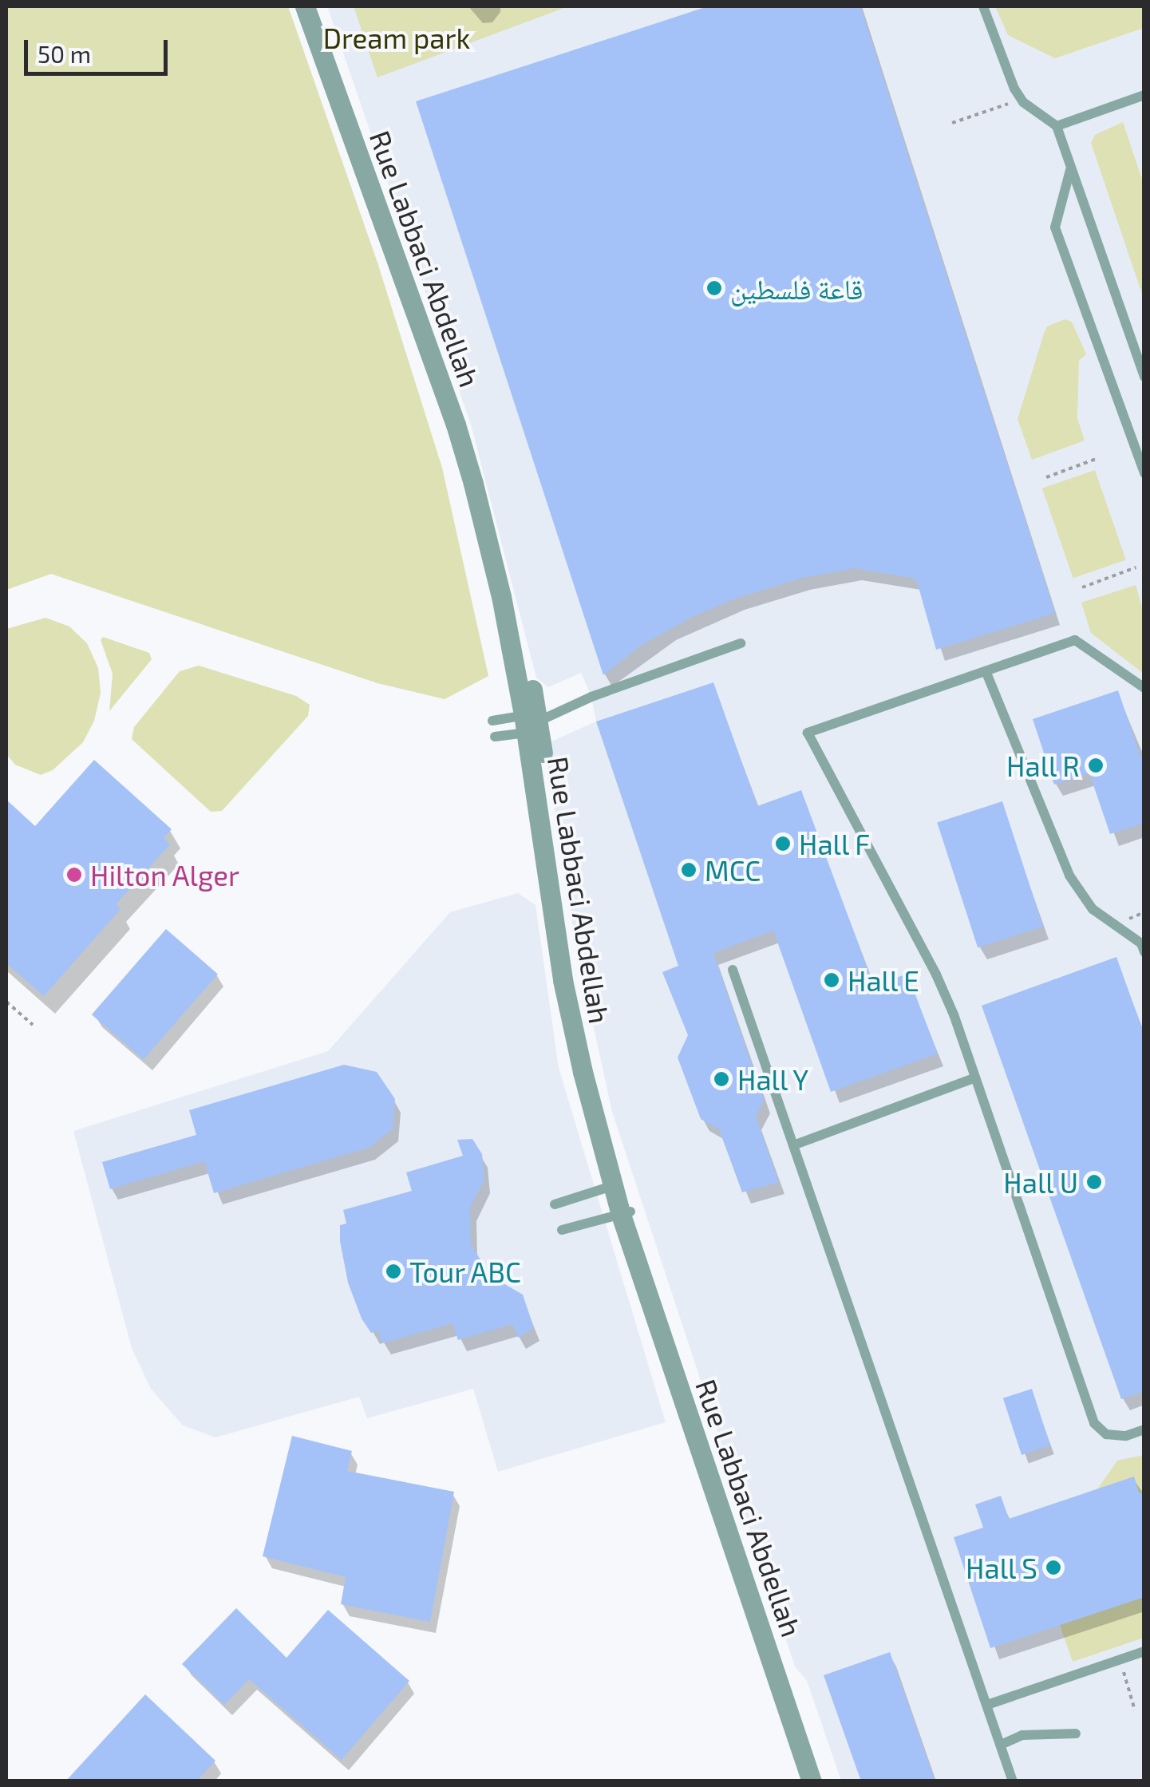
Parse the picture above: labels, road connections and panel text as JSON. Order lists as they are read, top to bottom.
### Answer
{
  "streets": {
    "street": ["Rue Labbaci Abdellah"]
  },
  "parks": ["Dream park"],
  "places": [
    "قاعة فلسطين",
    "Hall R",
    "Hall F",
    "MCC",
    "Hilton Alger",
    "Hall E",
    "Hall Y",
    "Hall U",
    "Tour ABC",
    "Hall S"
  ],
  "scale_bar": "50 m"
}
